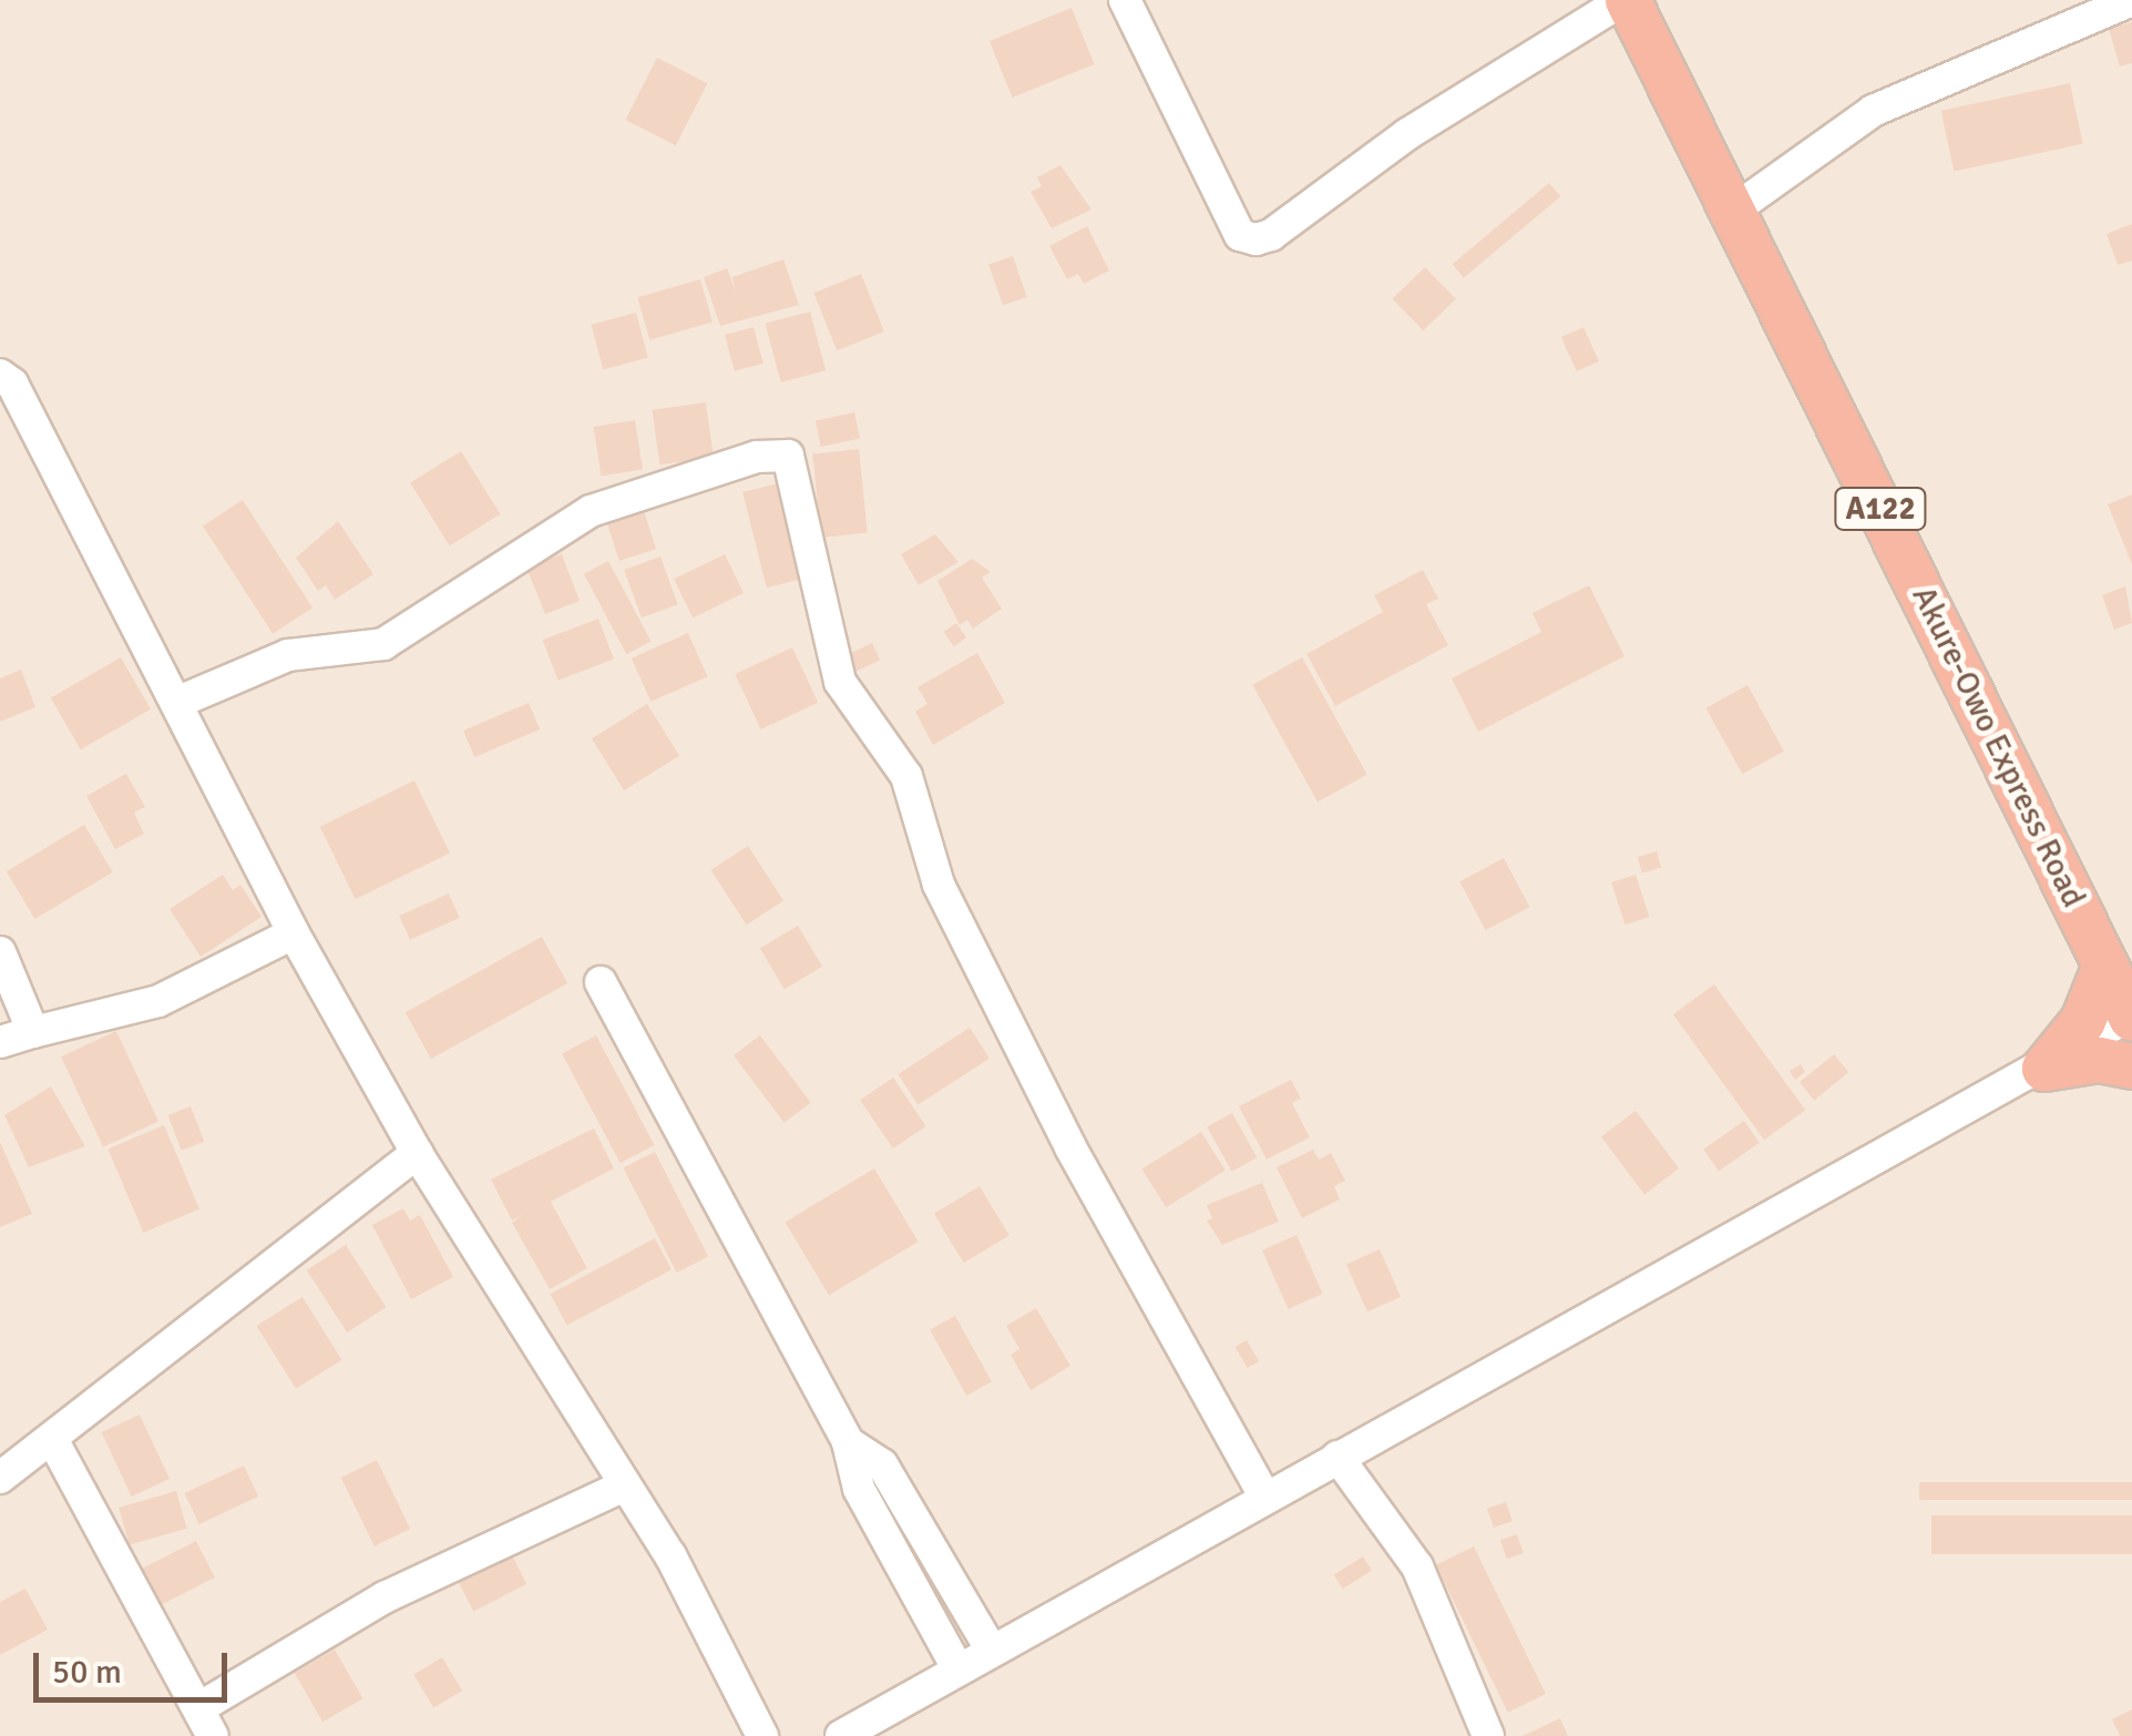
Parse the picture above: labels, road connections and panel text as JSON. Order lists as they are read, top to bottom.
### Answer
{
  "streets": {
    "highway": ["A122", "Akure-Owo Express Road"]
  },
  "scale_bar": "50 m"
}
